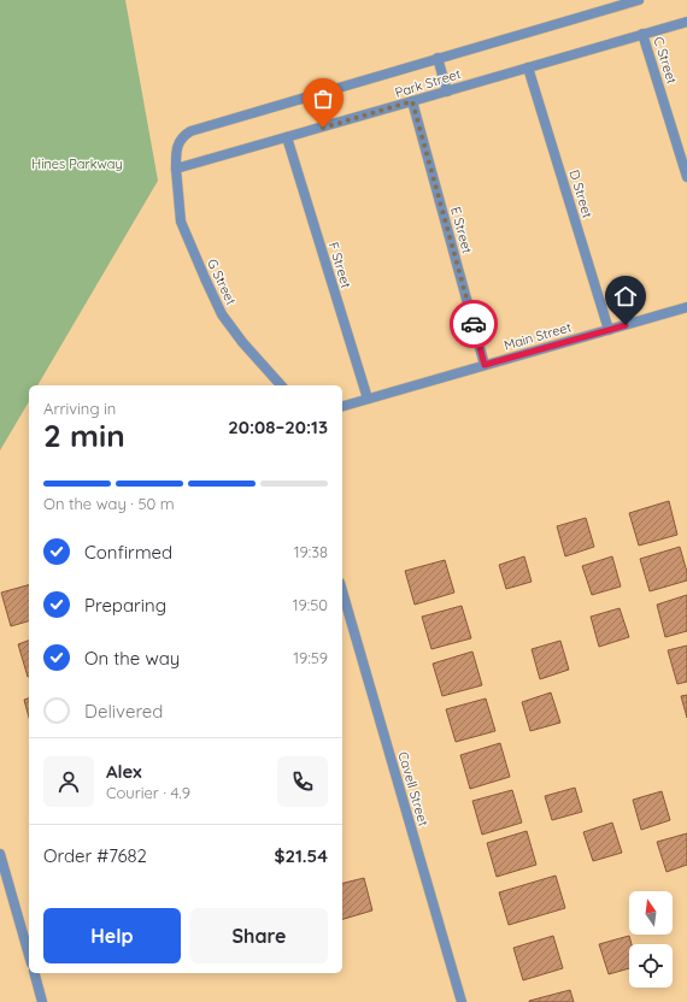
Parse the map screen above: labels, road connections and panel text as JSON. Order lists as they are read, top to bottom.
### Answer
{
  "streets": {
    "street": [
      "C Street",
      "Park Street",
      "D Street",
      "E Street",
      "F Street",
      "G Street",
      "Main Street",
      "Cavell Street"
    ]
  },
  "crossings": [
    ["C Street", "Park Street"],
    ["Park Street", "D Street"],
    ["Park Street", "E Street"],
    ["Park Street", "F Street"],
    ["Park Street", "G Street"],
    ["D Street", "Main Street"],
    ["E Street", "Main Street"],
    ["F Street", "Main Street"]
  ],
  "parks": ["Hines Parkway"],
  "north": "top",
  "page": {
    "heading": ["2 min", "Arriving in", "20:08–20:13"],
    "panel": [
      "Alex",
      "Courier · 4.9",
      "Order #7682",
      "$21.54"
    ],
    "bar": "On the way · 50 m",
    "list": [
      ["Confirmed", "19:38"],
      ["Preparing", "19:50"],
      ["On the way", "19:59"],
      "Delivered"
    ],
    "buttons": ["Help", "Share"]
  }
}
